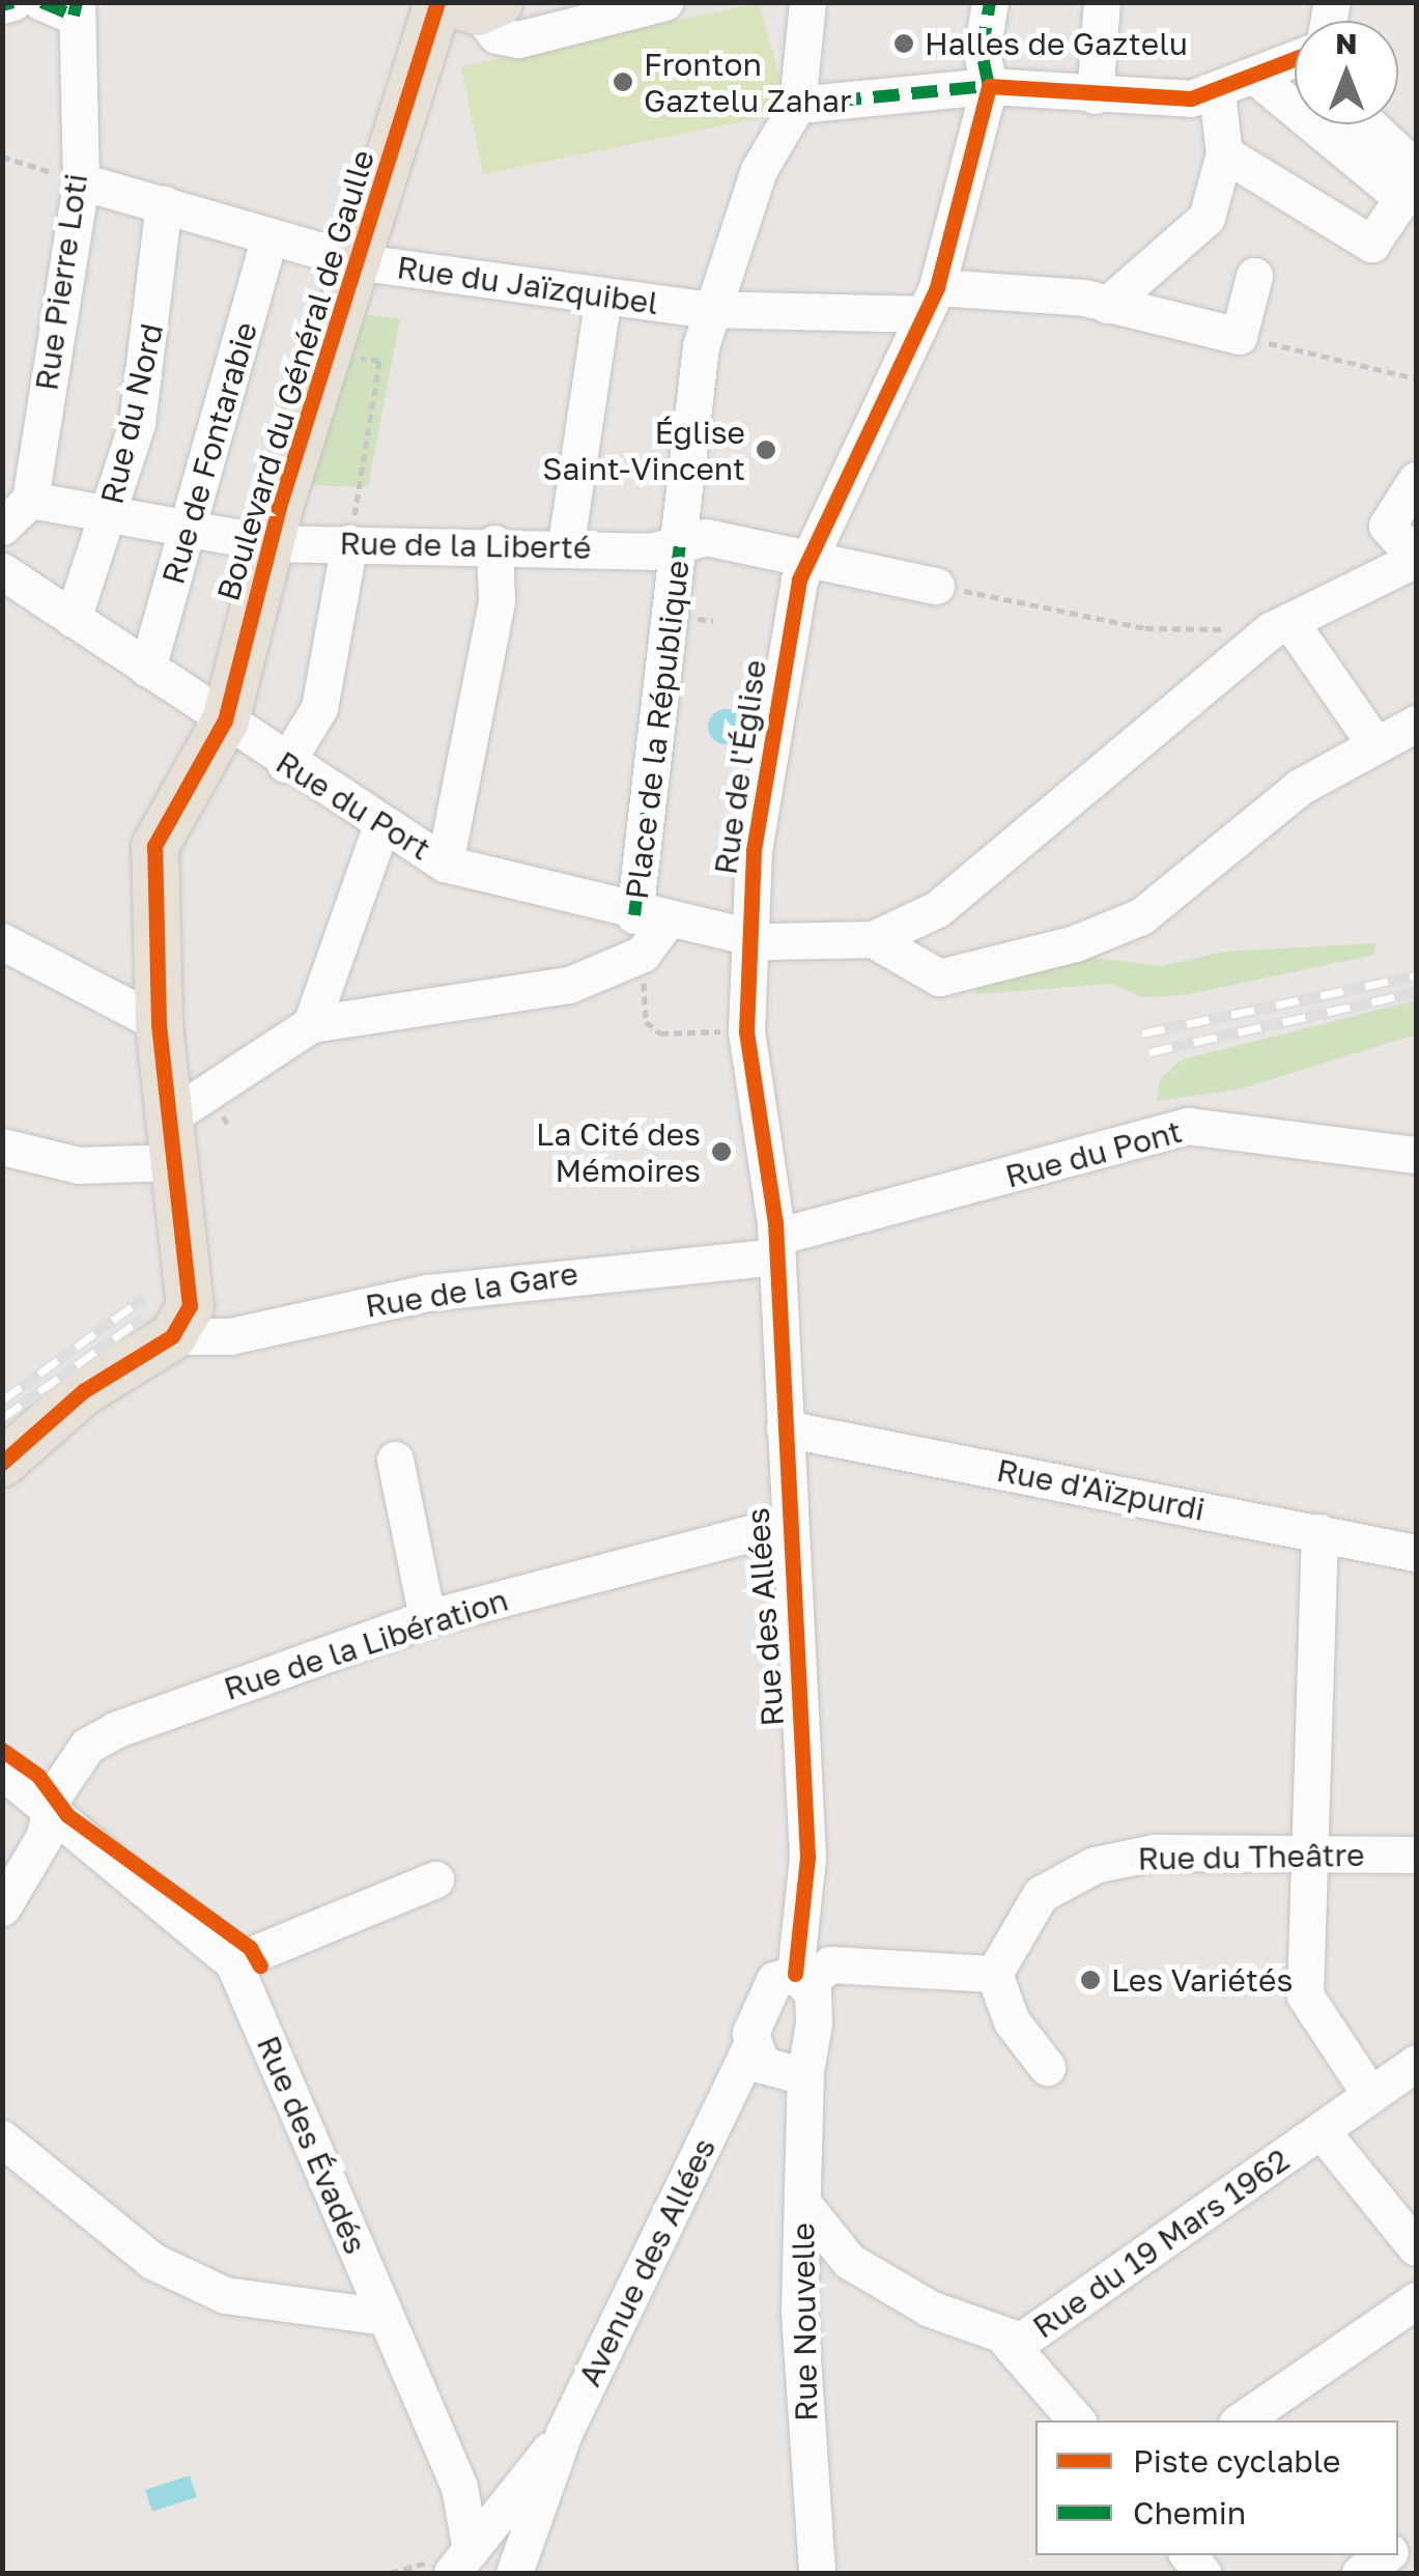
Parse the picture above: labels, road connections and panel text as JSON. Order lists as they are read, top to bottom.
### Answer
{
  "streets": {
    "main road": ["Boulevard du Général de Gaulle"],
    "street": [
      "Rue Pierre Loti",
      "Rue du Jaïzquibel",
      "Rue du Nord",
      "Rue de Fontarabie",
      "Rue de la Liberté",
      "Place de la République",
      "Rue de l'Église",
      "Rue du Port",
      "Rue du Pont",
      "Rue de la Gare",
      "Rue d'Aïzpurdi",
      "Rue des Allées",
      "Rue de la Libération",
      "Rue du Theâtre",
      "Rue des Évadés",
      "Rue du 19 Mars 1962",
      "Avenue des Allées",
      "Rue Nouvelle"
    ]
  },
  "crossings": [
    ["Rue Pierre Loti", "Rue du Jaïzquibel"],
    ["Rue Pierre Loti", "Rue de la Liberté"],
    ["Rue du Jaïzquibel", "Boulevard du Général de Gaulle"],
    ["Rue du Jaïzquibel", "Rue du Nord"],
    ["Rue du Jaïzquibel", "Rue de Fontarabie"],
    ["Rue du Jaïzquibel", "Place de la République"],
    ["Rue du Jaïzquibel", "Rue de l'Église"],
    ["Boulevard du Général de Gaulle", "Rue de la Liberté"],
    ["Boulevard du Général de Gaulle", "Rue du Port"],
    ["Boulevard du Général de Gaulle", "Rue de la Gare"],
    ["Rue du Nord", "Rue de la Liberté"],
    ["Rue du Nord", "Rue du Port"],
    ["Rue de Fontarabie", "Rue de la Liberté"],
    ["Rue de Fontarabie", "Rue du Port"],
    ["Rue de la Liberté", "Place de la République"],
    ["Rue de la Liberté", "Rue de l'Église"],
    ["Place de la République", "Rue du Port"],
    ["Rue de l'Église", "Rue du Port"],
    ["Rue de l'Église", "Rue du Pont"],
    ["Rue de l'Église", "Rue de la Gare"],
    ["Rue de l'Église", "Rue des Allées"],
    ["Rue du Pont", "Rue de la Gare"],
    ["Rue du Pont", "Rue des Allées"],
    ["Rue de la Gare", "Rue des Allées"],
    ["Rue d'Aïzpurdi", "Rue des Allées"],
    ["Rue des Allées", "Rue de la Libération"],
    ["Rue des Allées", "Rue Nouvelle"],
    ["Rue de la Libération", "Rue des Évadés"],
    ["Rue des Évadés", "Avenue des Allées"],
    ["Rue du 19 Mars 1962", "Rue Nouvelle"]
  ],
  "places": [
    "Halles de Gaztelu",
    "Fronton Gaztelu Zahar",
    "Église Saint-Vincent",
    "La Cité des Mémoires",
    "Les Variétés"
  ],
  "legend": ["Piste cyclable", "Chemin"],
  "north": "top"
}
